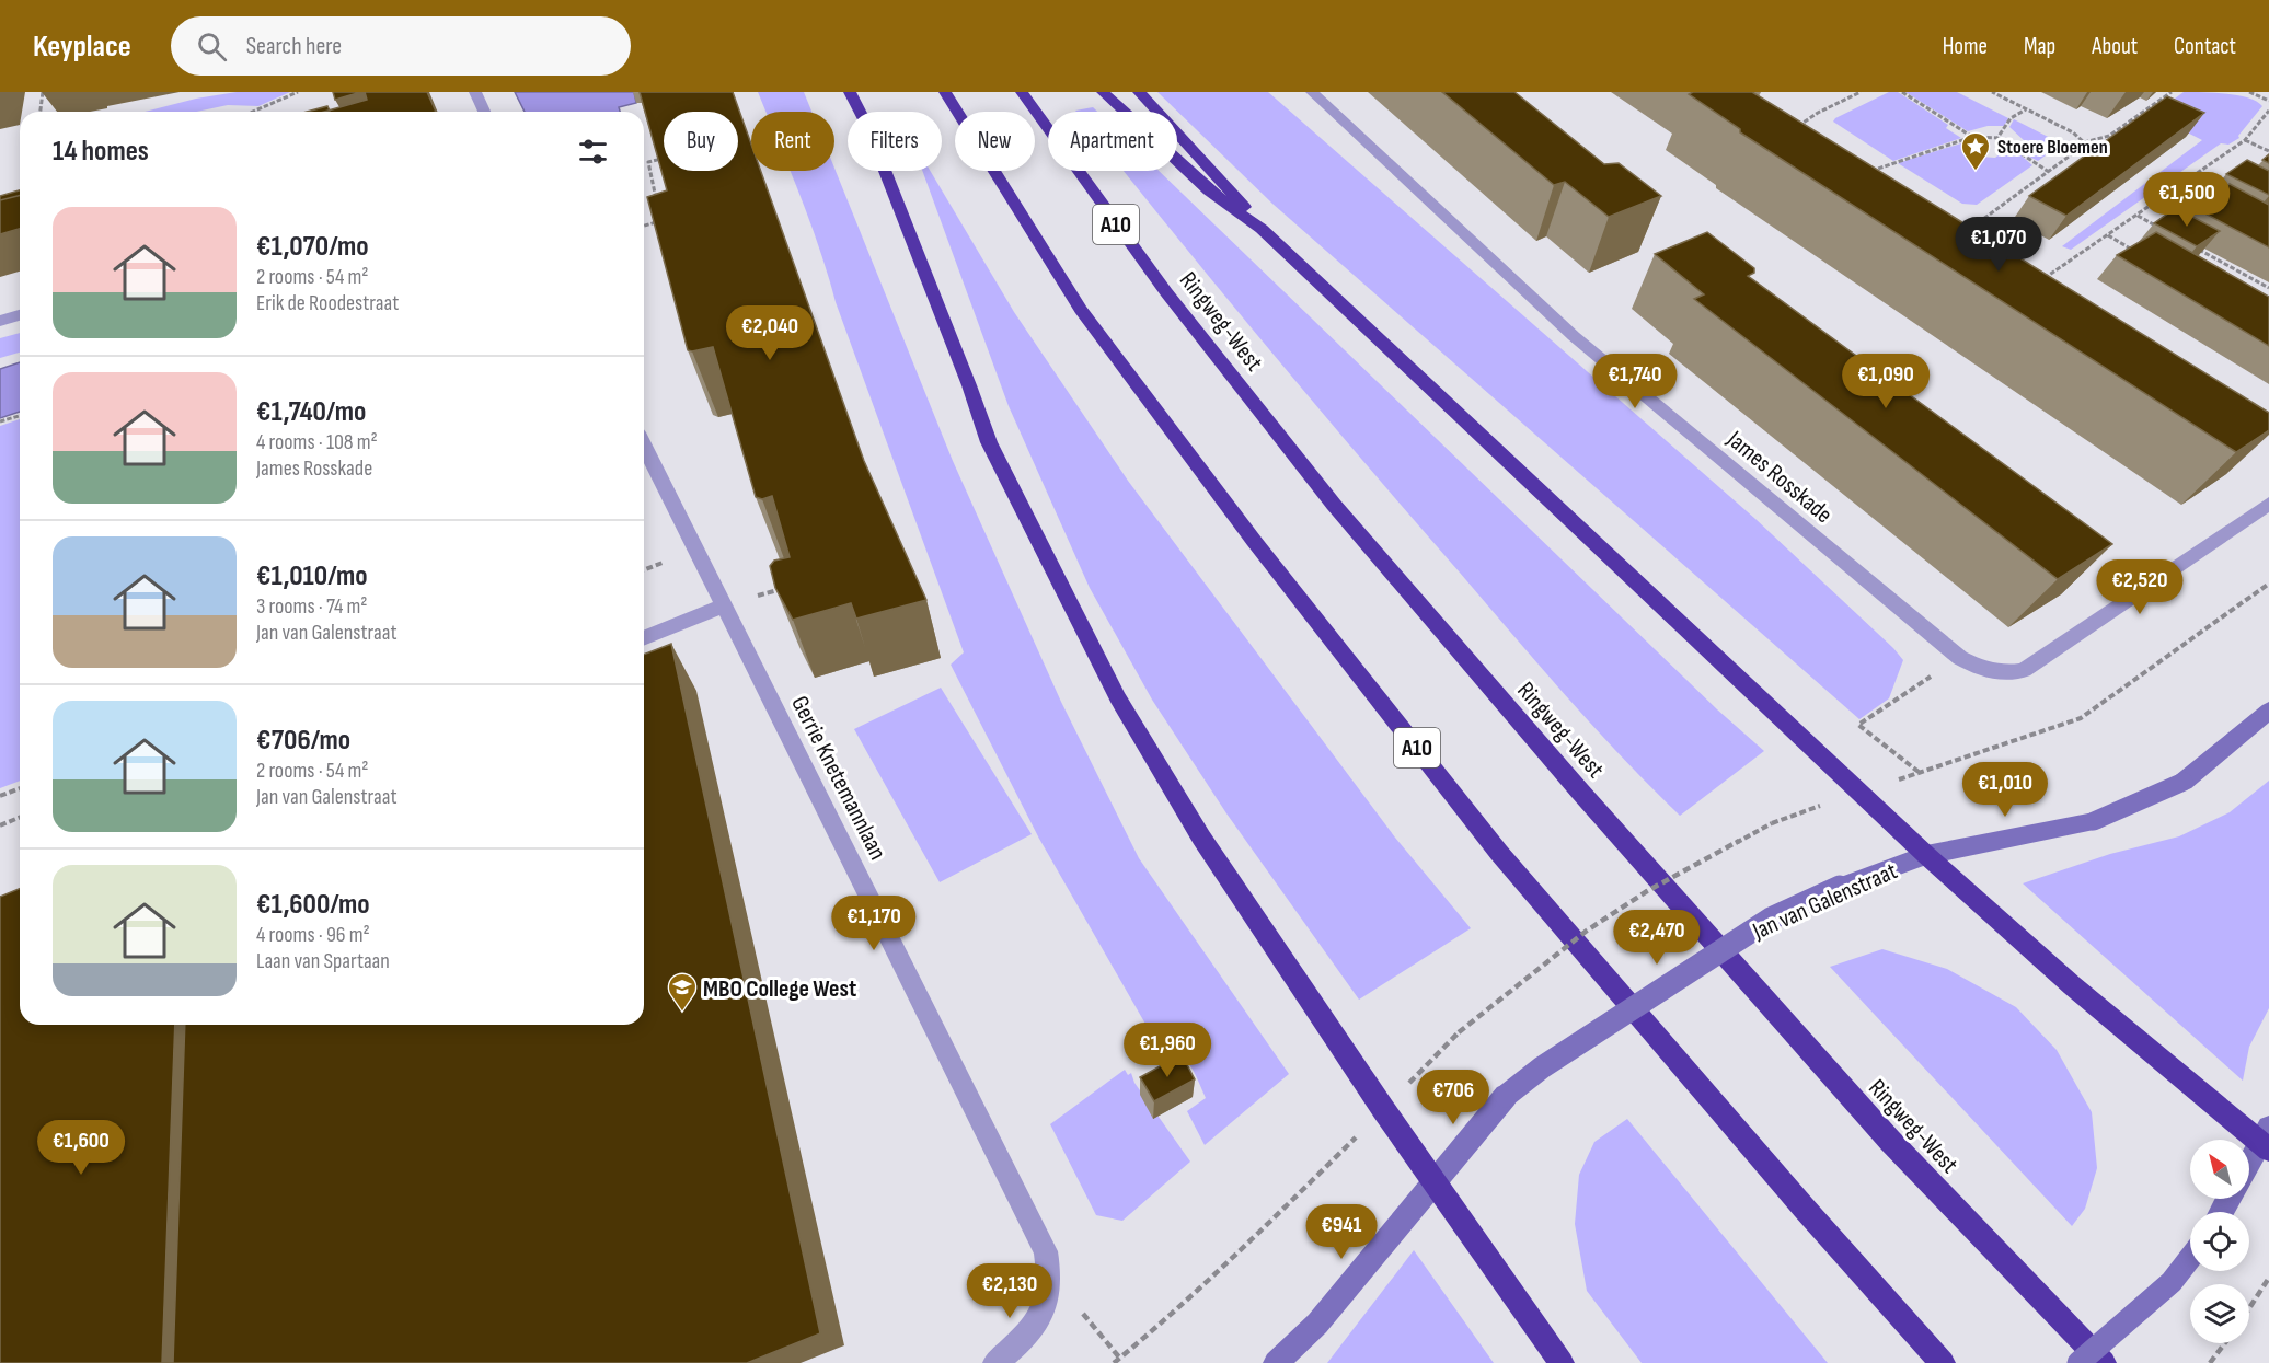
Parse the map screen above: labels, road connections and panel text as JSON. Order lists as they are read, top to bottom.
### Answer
{
  "streets": {
    "highway": ["A10", "Ringweg-West"],
    "main road": ["Jan van Galenstraat"],
    "street": ["James Rosskade", "Gerrie Knetemannlaan"]
  },
  "places": {
    "place": ["Stoere Bloemen"],
    "school or university": ["MBO College West"]
  },
  "north": "top left",
  "page": {
    "header": "Keyplace",
    "search": "Search here",
    "nav": [
      "Home",
      "Map",
      "About",
      "Contact"
    ],
    "chip": [
      "Buy",
      "Rent",
      "Filters",
      "New",
      "Apartment"
    ],
    "heading": "14 homes",
    "price": [
      "€1,500",
      "€1,070",
      "€2,040",
      "€1,740",
      "€1,090",
      "€2,520",
      "€1,010",
      "€1,170",
      "€2,470",
      "€1,960",
      "€706",
      "€1,600",
      "€941",
      "€2,130"
    ],
    "list": [
      {
        "name": "€1,070/mo",
        "note": "2 rooms · 54 m² · Erik de Roodestraat"
      },
      {
        "name": "€1,740/mo",
        "note": "4 rooms · 108 m² · James Rosskade"
      },
      {
        "name": "€1,010/mo",
        "note": "3 rooms · 74 m² · Jan van Galenstraat"
      },
      {
        "name": "€706/mo",
        "note": "2 rooms · 54 m² · Jan van Galenstraat"
      },
      {
        "name": "€1,600/mo",
        "note": "4 rooms · 96 m² · Laan van Spartaan"
      }
    ]
  }
}
